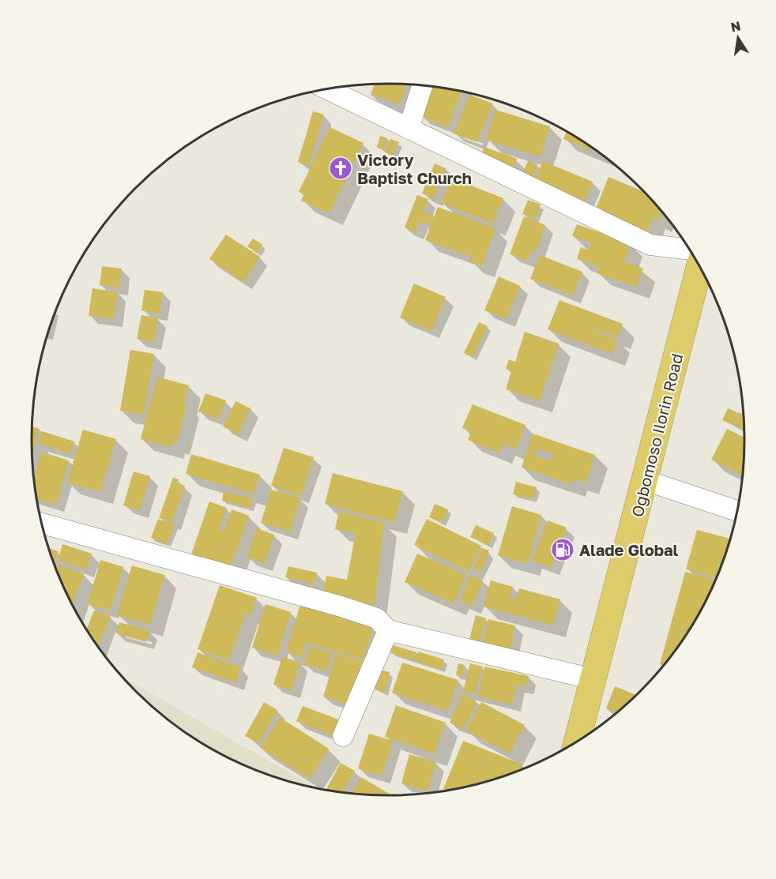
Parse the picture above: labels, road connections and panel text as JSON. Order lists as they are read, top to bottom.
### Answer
{
  "streets": {
    "highway": ["Ogbomoso Ilorin Road"]
  },
  "places": {
    "church": ["Victory Baptist Church"],
    "fuel station": ["Alade Global"]
  },
  "north": "top"
}
